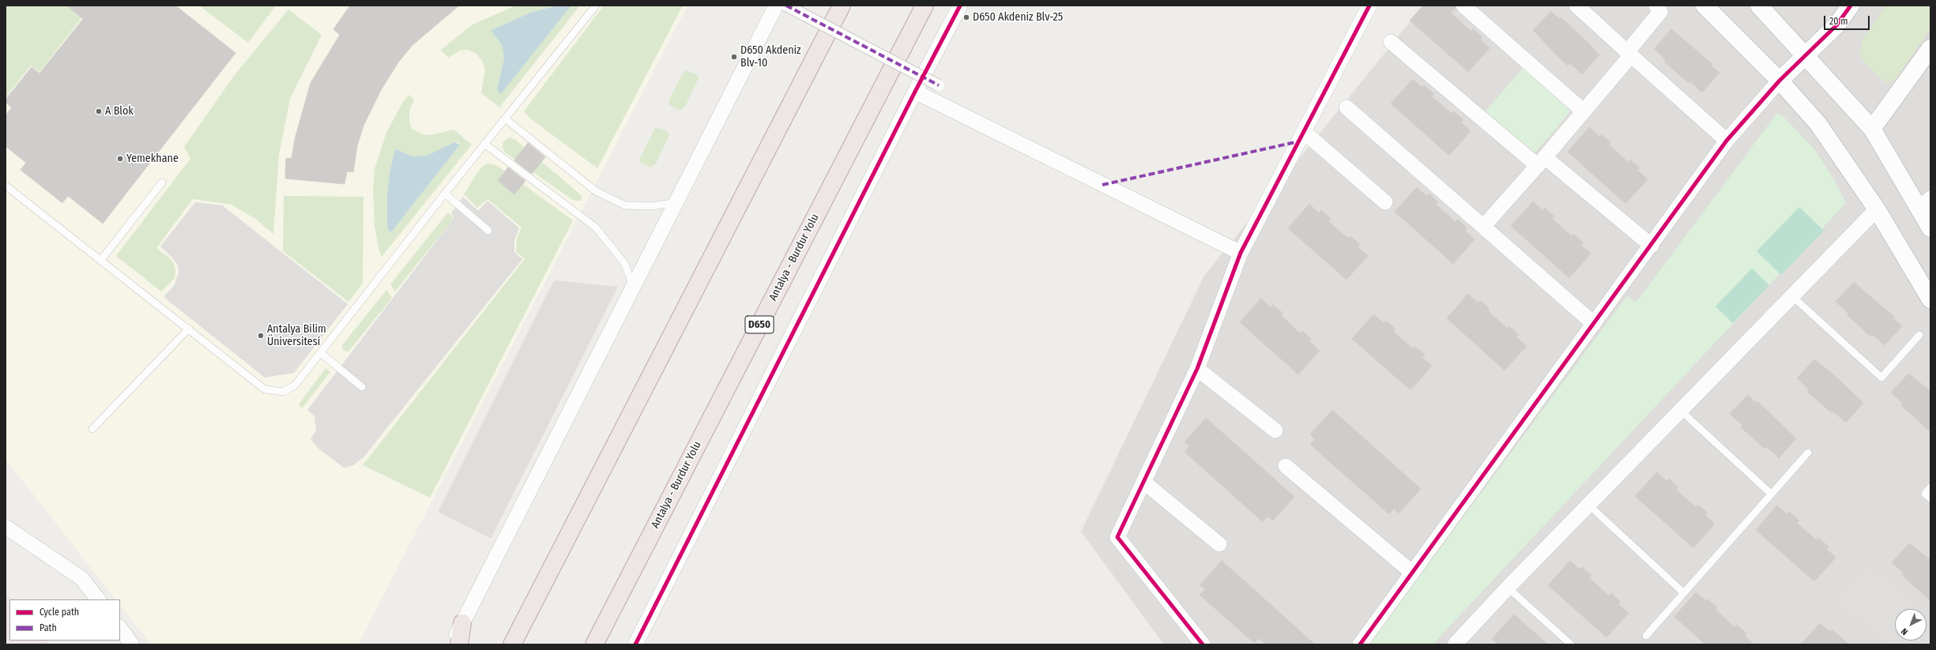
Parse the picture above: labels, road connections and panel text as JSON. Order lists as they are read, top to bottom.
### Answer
{
  "streets": {
    "highway": ["Antalya - Burdur Yolu", "D650"]
  },
  "places": [
    "D650 Akdeniz Blv-25",
    "D650 Akdeniz Blv-10",
    "A Blok",
    "Yemekhane",
    "Antalya Bilim Üniversitesi"
  ],
  "legend": ["Cycle path", "Path"],
  "scale_bar": "20 m",
  "north": "bottom left"
}
